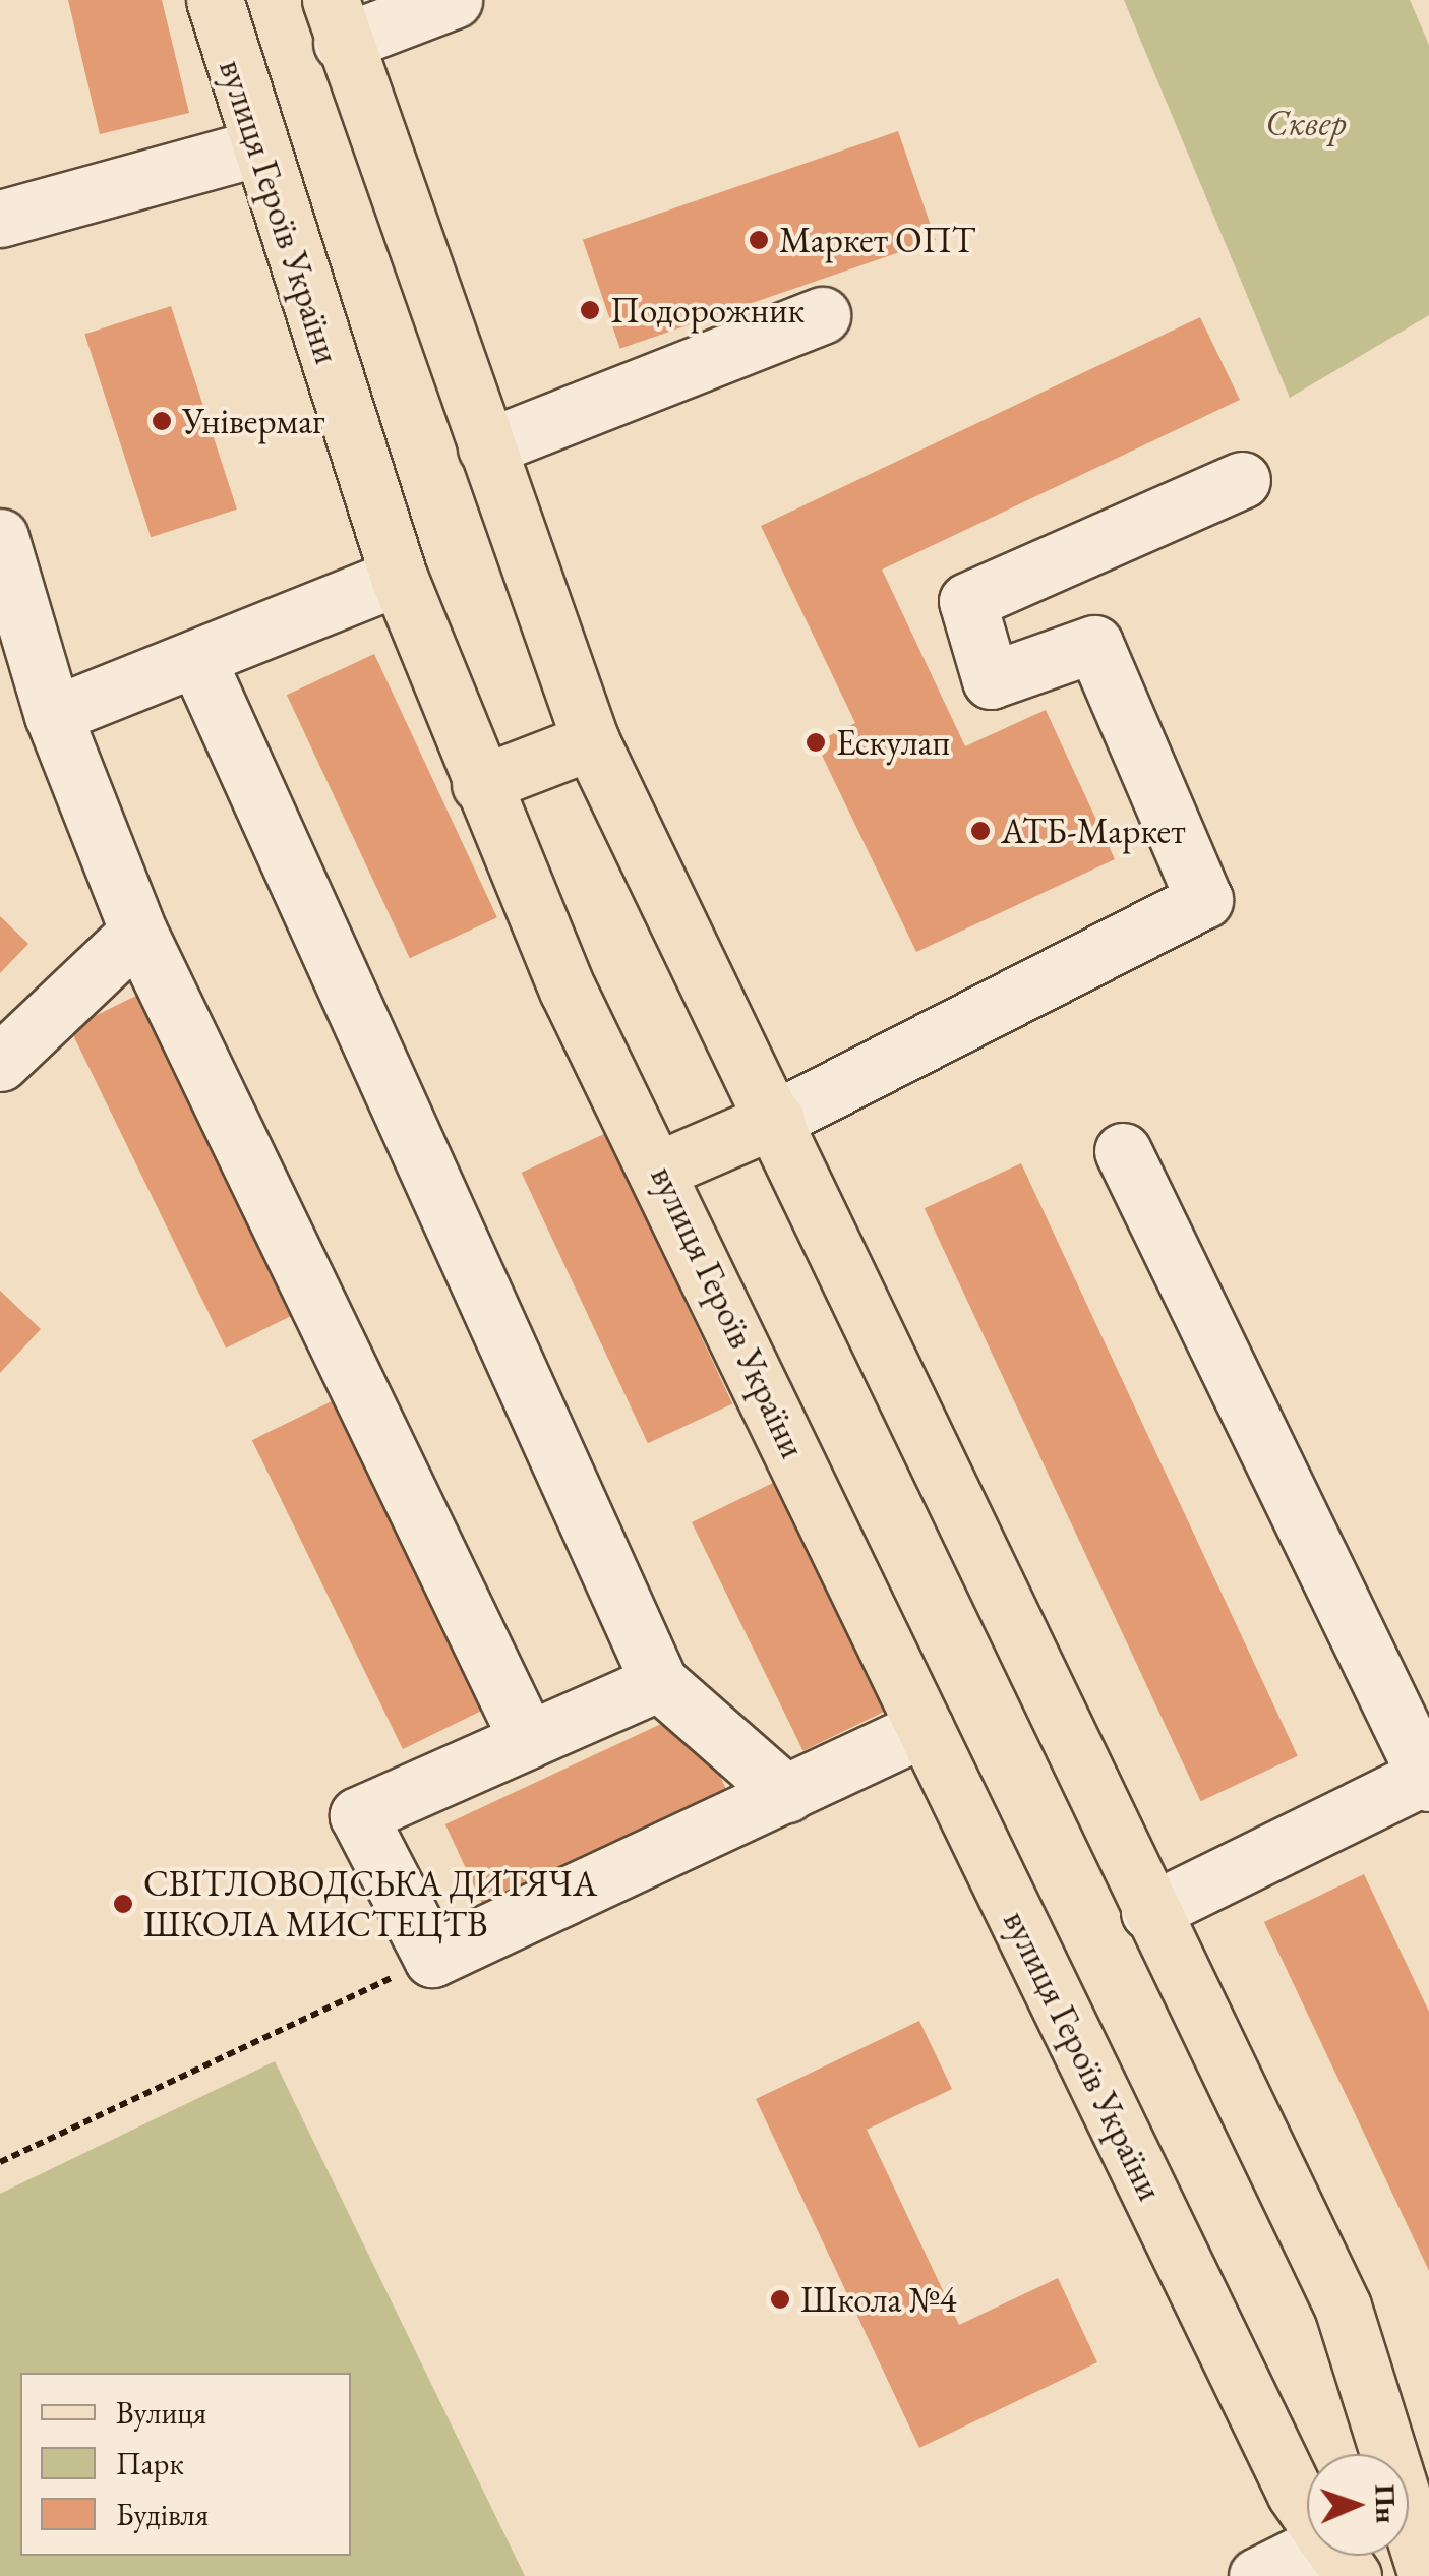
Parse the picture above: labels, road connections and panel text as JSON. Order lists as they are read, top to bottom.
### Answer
{
  "streets": {
    "main road": ["вулиця Героїв України"]
  },
  "parks": ["Сквер"],
  "places": [
    "Маркет ОПТ",
    "Подорожник",
    "Універмаг",
    "Ескулап",
    "АТБ-Маркет",
    "СВІТЛОВОДСЬКА ДИТЯЧА ШКОЛА МИСТЕЦТВ",
    "Школа №4"
  ],
  "legend": ["Вулиця", "Парк", "Будівля"],
  "north": "right"
}
